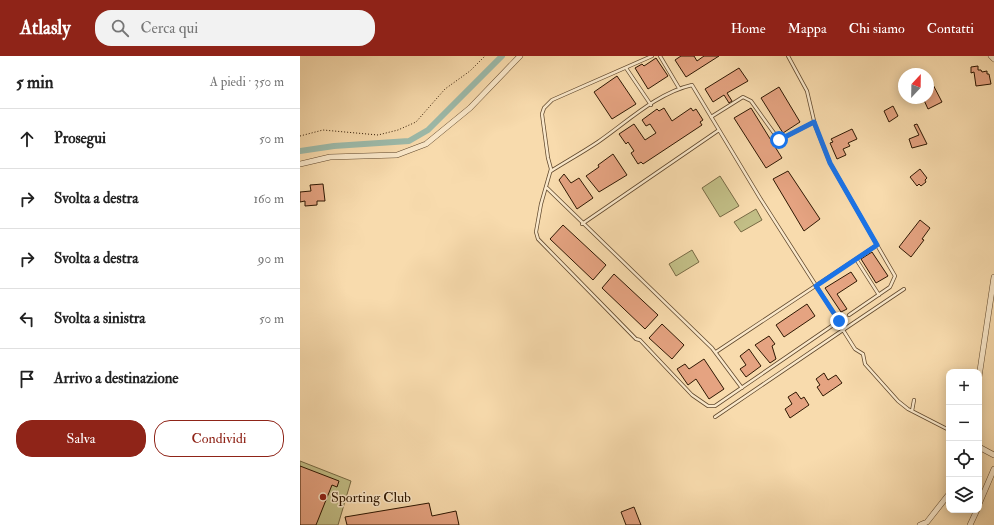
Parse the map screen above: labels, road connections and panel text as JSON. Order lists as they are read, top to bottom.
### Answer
{
  "places": ["Sporting Club"],
  "north": "top",
  "page": {
    "header": "Atlasly",
    "search": "Cerca qui",
    "nav": [
      "Home",
      "Mappa",
      "Chi siamo",
      "Contatti"
    ],
    "heading": ["5 min", "A piedi · 350 m"],
    "list": [
      ["Prosegui", "50 m"],
      ["Svolta a destra", "160 m"],
      ["Svolta a destra", "90 m"],
      ["Svolta a sinistra", "50 m"],
      "Arrivo a destinazione"
    ],
    "map_buttons": ["+", "−"],
    "buttons": ["Salva", "Condividi"]
  }
}
